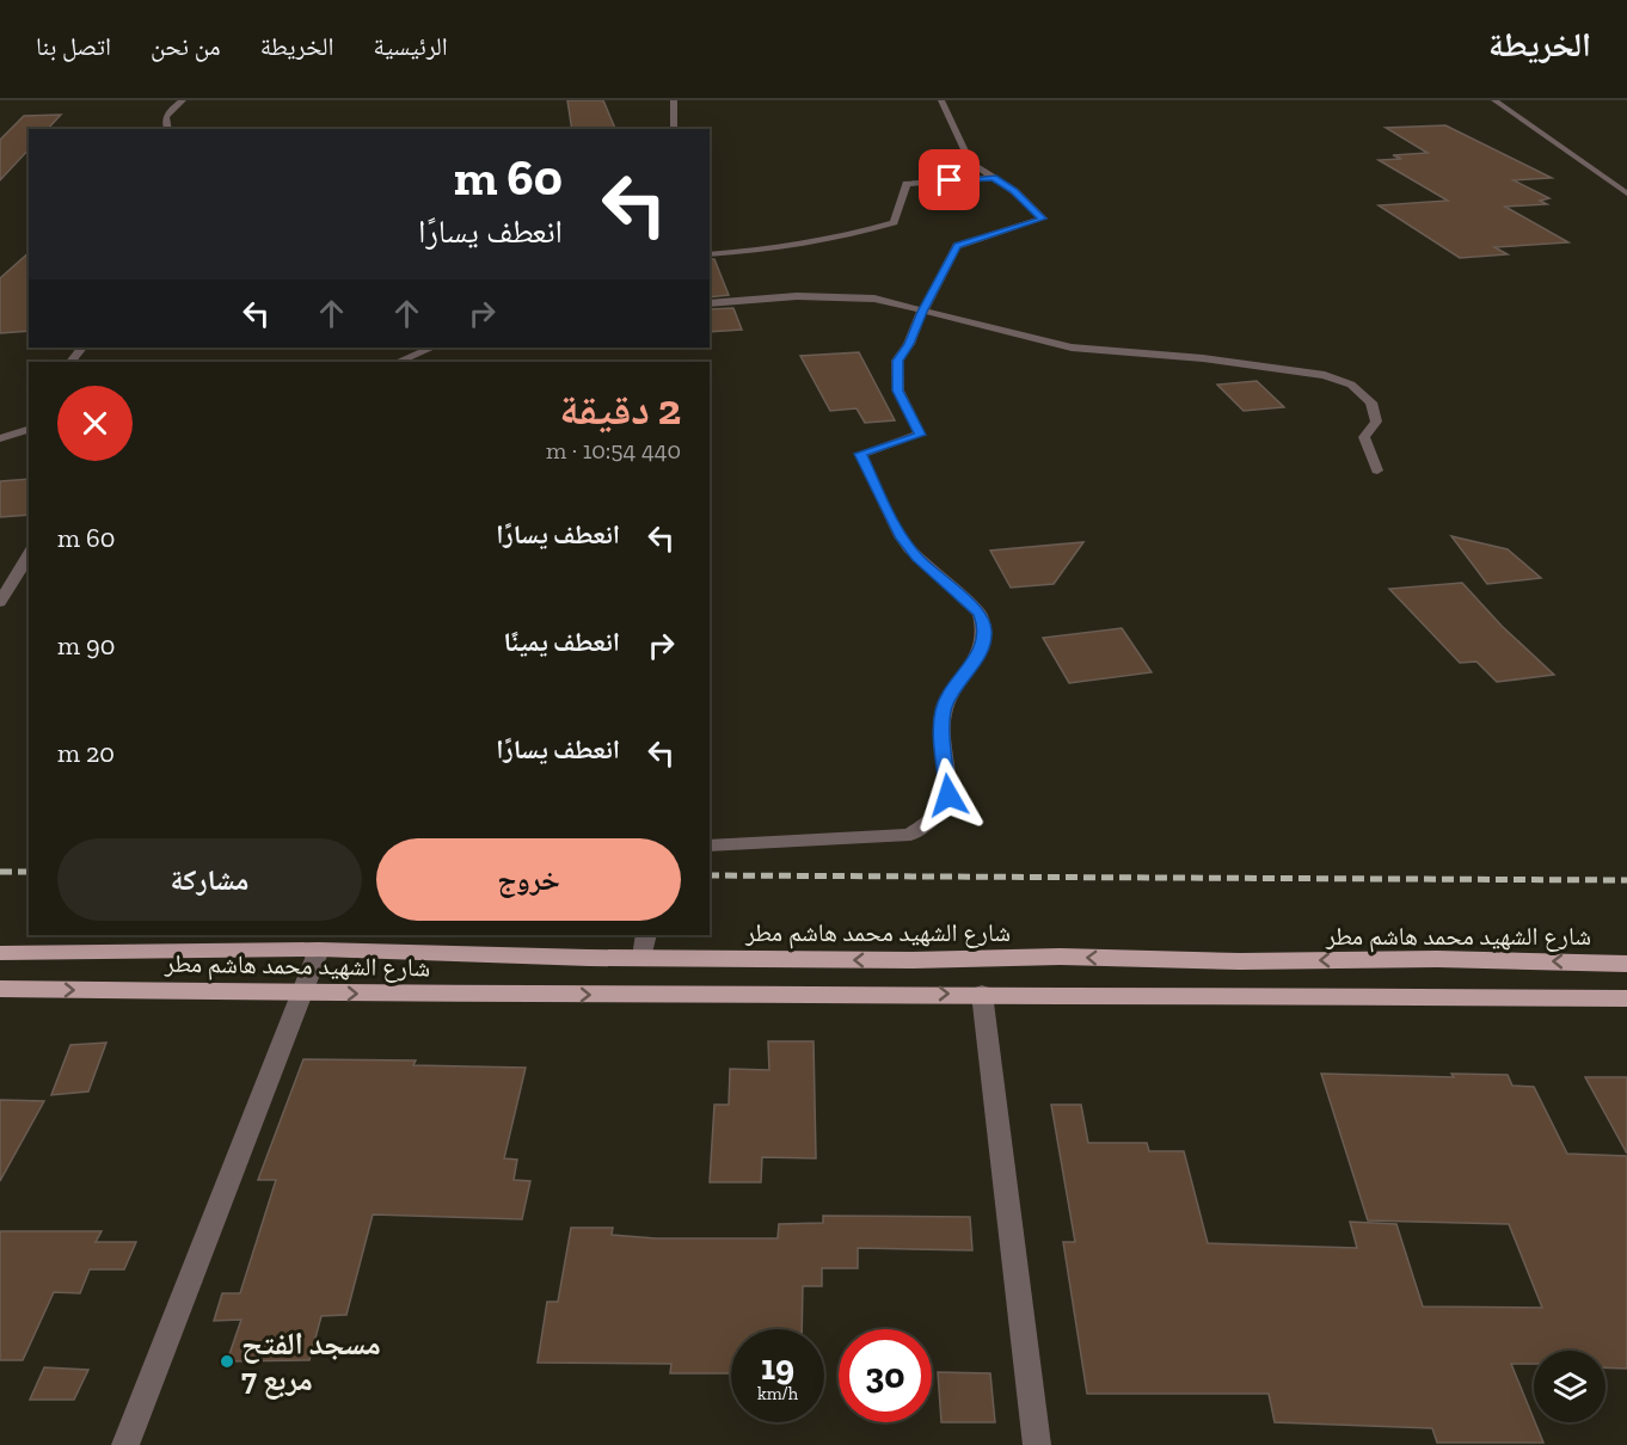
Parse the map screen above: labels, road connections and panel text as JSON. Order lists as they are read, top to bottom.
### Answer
{
  "streets": {
    "main road": ["شارع الشهيد محمد هاشم مطر"]
  },
  "places": ["مسجد الفتح مربع 7"],
  "page": {
    "header": "الخريطة",
    "nav": [
      "الرئيسية",
      "الخريطة",
      "من نحن",
      "اتصل بنا"
    ],
    "turn": ["60 m", "انعطف يسارًا"],
    "heading": ["2 دقيقة", "440 m · 10:54"],
    "list": [
      {
        "name": "انعطف يسارًا",
        "value": "60 m"
      },
      {
        "name": "انعطف يمينًا",
        "value": "90 m"
      },
      {
        "name": "انعطف يسارًا",
        "value": "20 m"
      }
    ],
    "buttons": ["خروج", "مشاركة"],
    "speed": "19 km/h",
    "limit": "30"
  }
}
